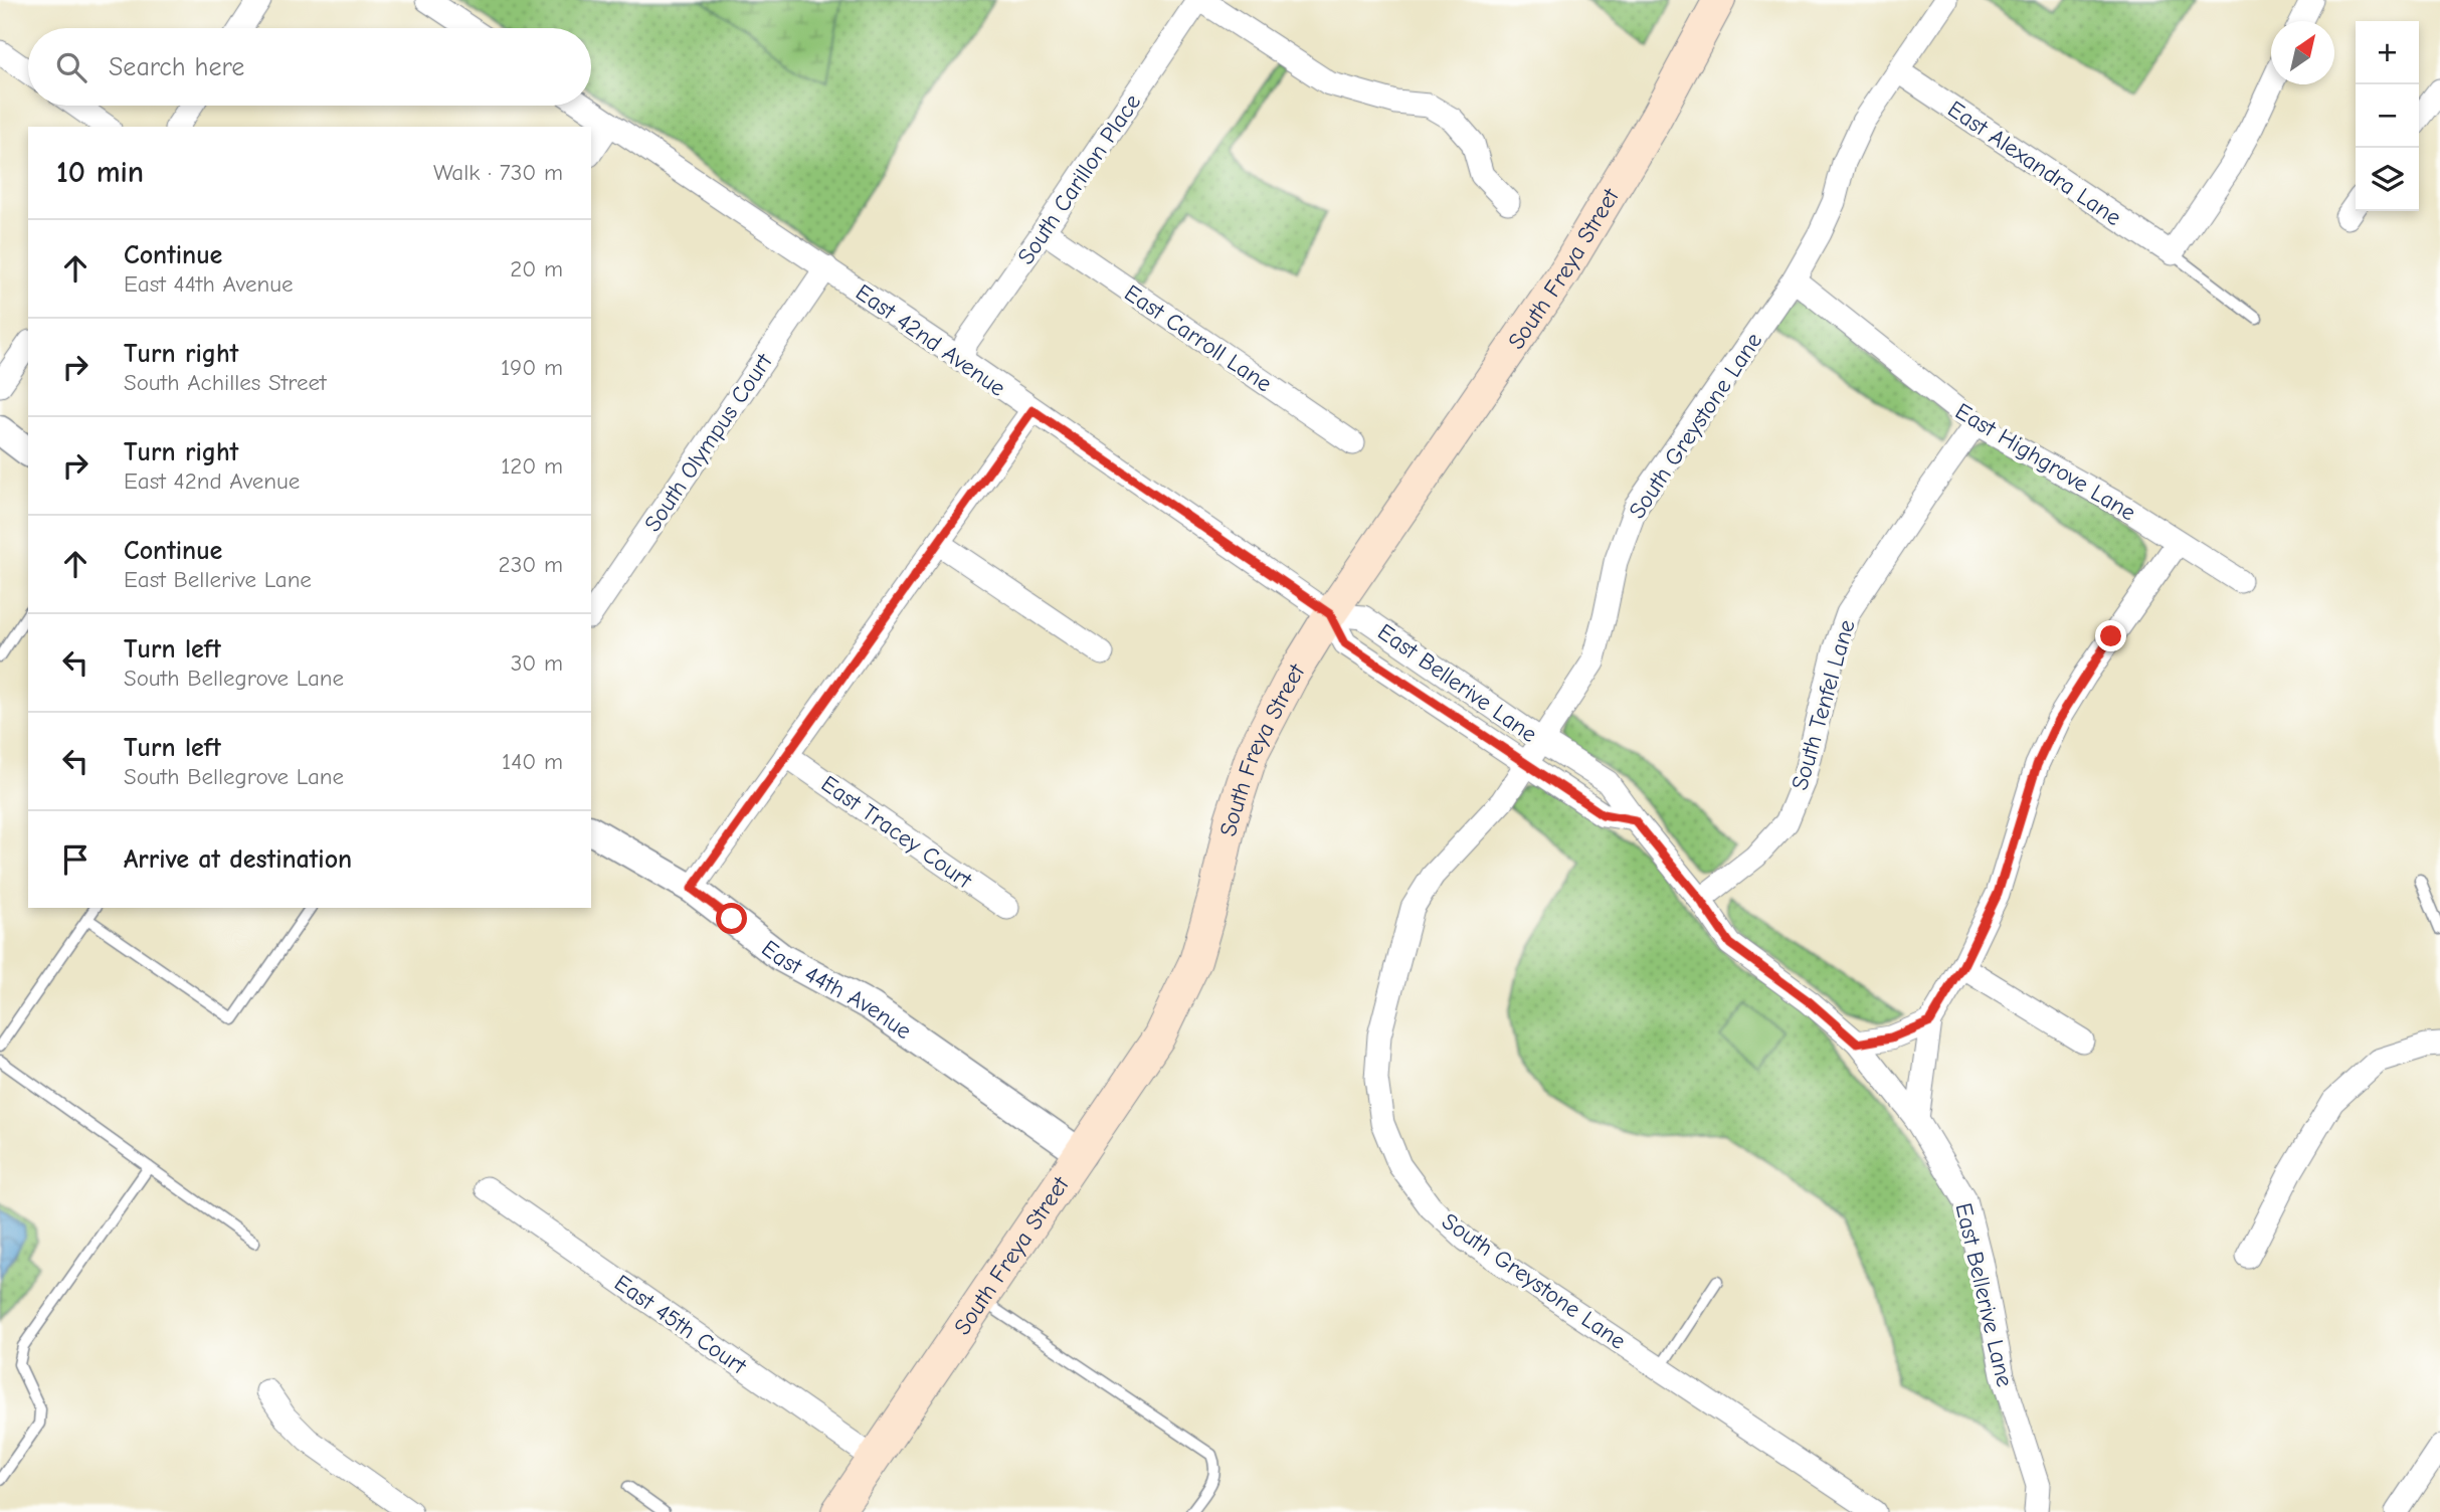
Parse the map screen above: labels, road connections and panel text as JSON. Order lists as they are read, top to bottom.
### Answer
{
  "streets": {
    "main road": ["South Freya Street"],
    "street": [
      "East Alexandra Lane",
      "South Carillon Place",
      "East Carroll Lane",
      "East 42nd Avenue",
      "South Greystone Lane",
      "South Olympus Court",
      "East Highgrove Lane",
      "East Bellerive Lane",
      "South Tenfel Lane",
      "East Tracey Court",
      "East 44th Avenue",
      "East 45th Court"
    ]
  },
  "crossings": [
    ["East Alexandra Lane", "South Greystone Lane"],
    ["South Carillon Place", "East Carroll Lane"],
    ["South Carillon Place", "East 42nd Avenue"],
    ["South Freya Street", "East 42nd Avenue"],
    ["South Freya Street", "East Bellerive Lane"],
    ["South Freya Street", "East 44th Avenue"],
    ["South Freya Street", "East 45th Court"],
    ["East 42nd Avenue", "South Olympus Court"],
    ["East 42nd Avenue", "East Bellerive Lane"],
    ["South Greystone Lane", "East Highgrove Lane"],
    ["South Greystone Lane", "East Bellerive Lane"],
    ["East Highgrove Lane", "South Tenfel Lane"],
    ["East Bellerive Lane", "South Tenfel Lane"]
  ],
  "north": "top right",
  "page": {
    "map_buttons": ["+", "−"],
    "search": "Search here",
    "heading": ["10 min", "Walk · 730 m"],
    "list": [
      ["Continue", "East 44th Avenue", "20 m"],
      ["Turn right", "South Achilles Street", "190 m"],
      ["Turn right", "East 42nd Avenue", "120 m"],
      ["Continue", "East Bellerive Lane", "230 m"],
      ["Turn left", "South Bellegrove Lane", "30 m"],
      ["Turn left", "South Bellegrove Lane", "140 m"],
      "Arrive at destination"
    ]
  }
}
